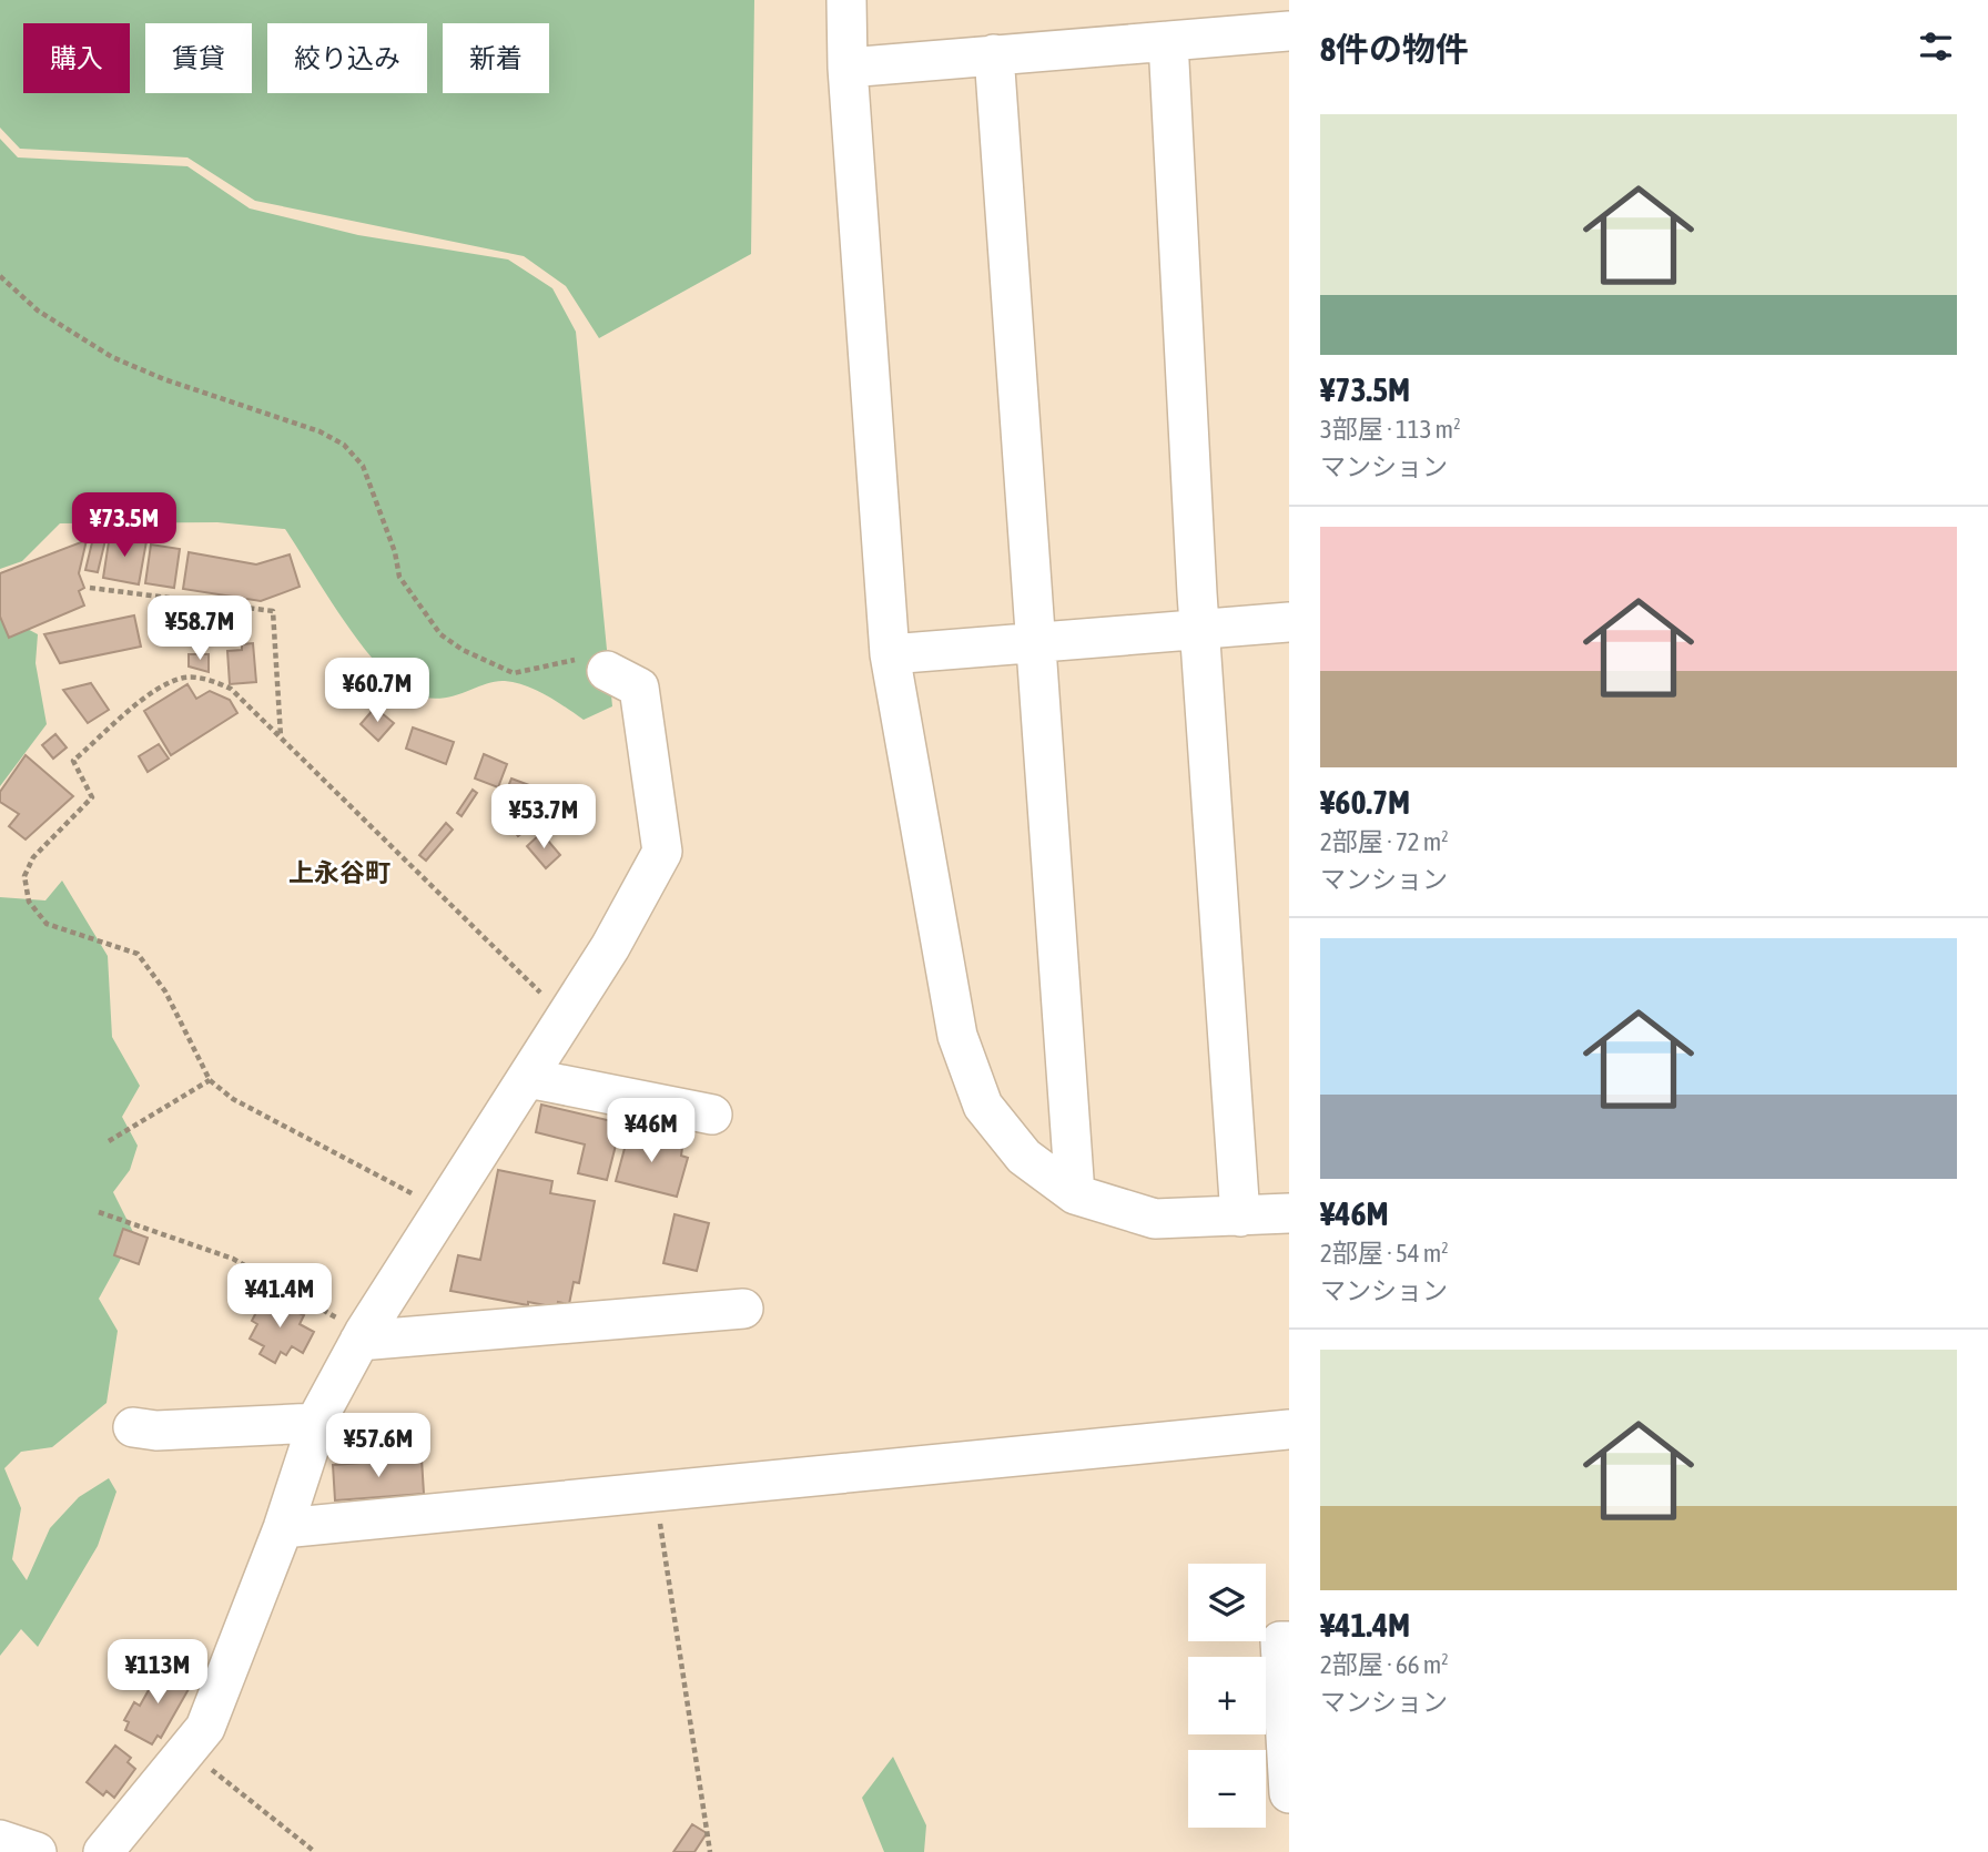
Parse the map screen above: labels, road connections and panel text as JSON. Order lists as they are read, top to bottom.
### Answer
{
  "districts": ["上永谷町"],
  "page": {
    "heading": "8件の物件",
    "chip": [
      "購入",
      "賃貸",
      "絞り込み",
      "新着"
    ],
    "list": [
      {
        "name": "¥73.5M",
        "note": "3部屋 · 113 m² · マンション"
      },
      {
        "name": "¥60.7M",
        "note": "2部屋 · 72 m² · マンション"
      },
      {
        "name": "¥46M",
        "note": "2部屋 · 54 m² · マンション"
      },
      {
        "name": "¥41.4M",
        "note": "2部屋 · 66 m² · マンション"
      }
    ],
    "price": [
      "¥73.5M",
      "¥58.7M",
      "¥60.7M",
      "¥53.7M",
      "¥46M",
      "¥41.4M",
      "¥57.6M",
      "¥113M"
    ],
    "map_buttons": ["+", "−"]
  }
}
